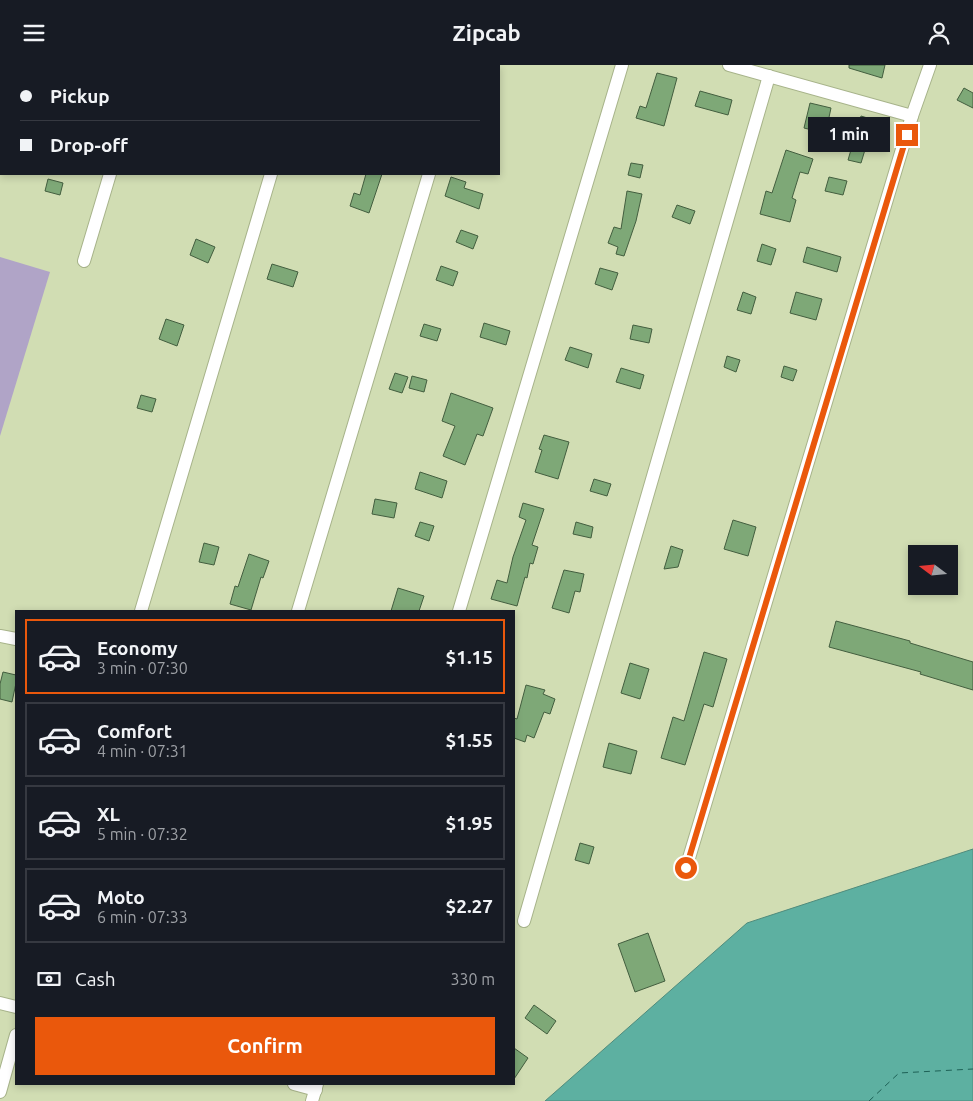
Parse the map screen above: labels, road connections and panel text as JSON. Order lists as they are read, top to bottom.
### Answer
{
  "north": "left",
  "page": {
    "header": "Zipcab",
    "banner": ["Pickup", "Drop-off"],
    "bubble": "1 min",
    "list": [
      {
        "name": "Economy",
        "note": "3 min · 07:30",
        "value": "$1.15"
      },
      {
        "name": "Comfort",
        "note": "4 min · 07:31",
        "value": "$1.55"
      },
      {
        "name": "XL",
        "note": "5 min · 07:32",
        "value": "$1.95"
      },
      {
        "name": "Moto",
        "note": "6 min · 07:33",
        "value": "$2.27"
      }
    ],
    "pay": ["Cash", "330 m"],
    "buttons": "Confirm"
  }
}
